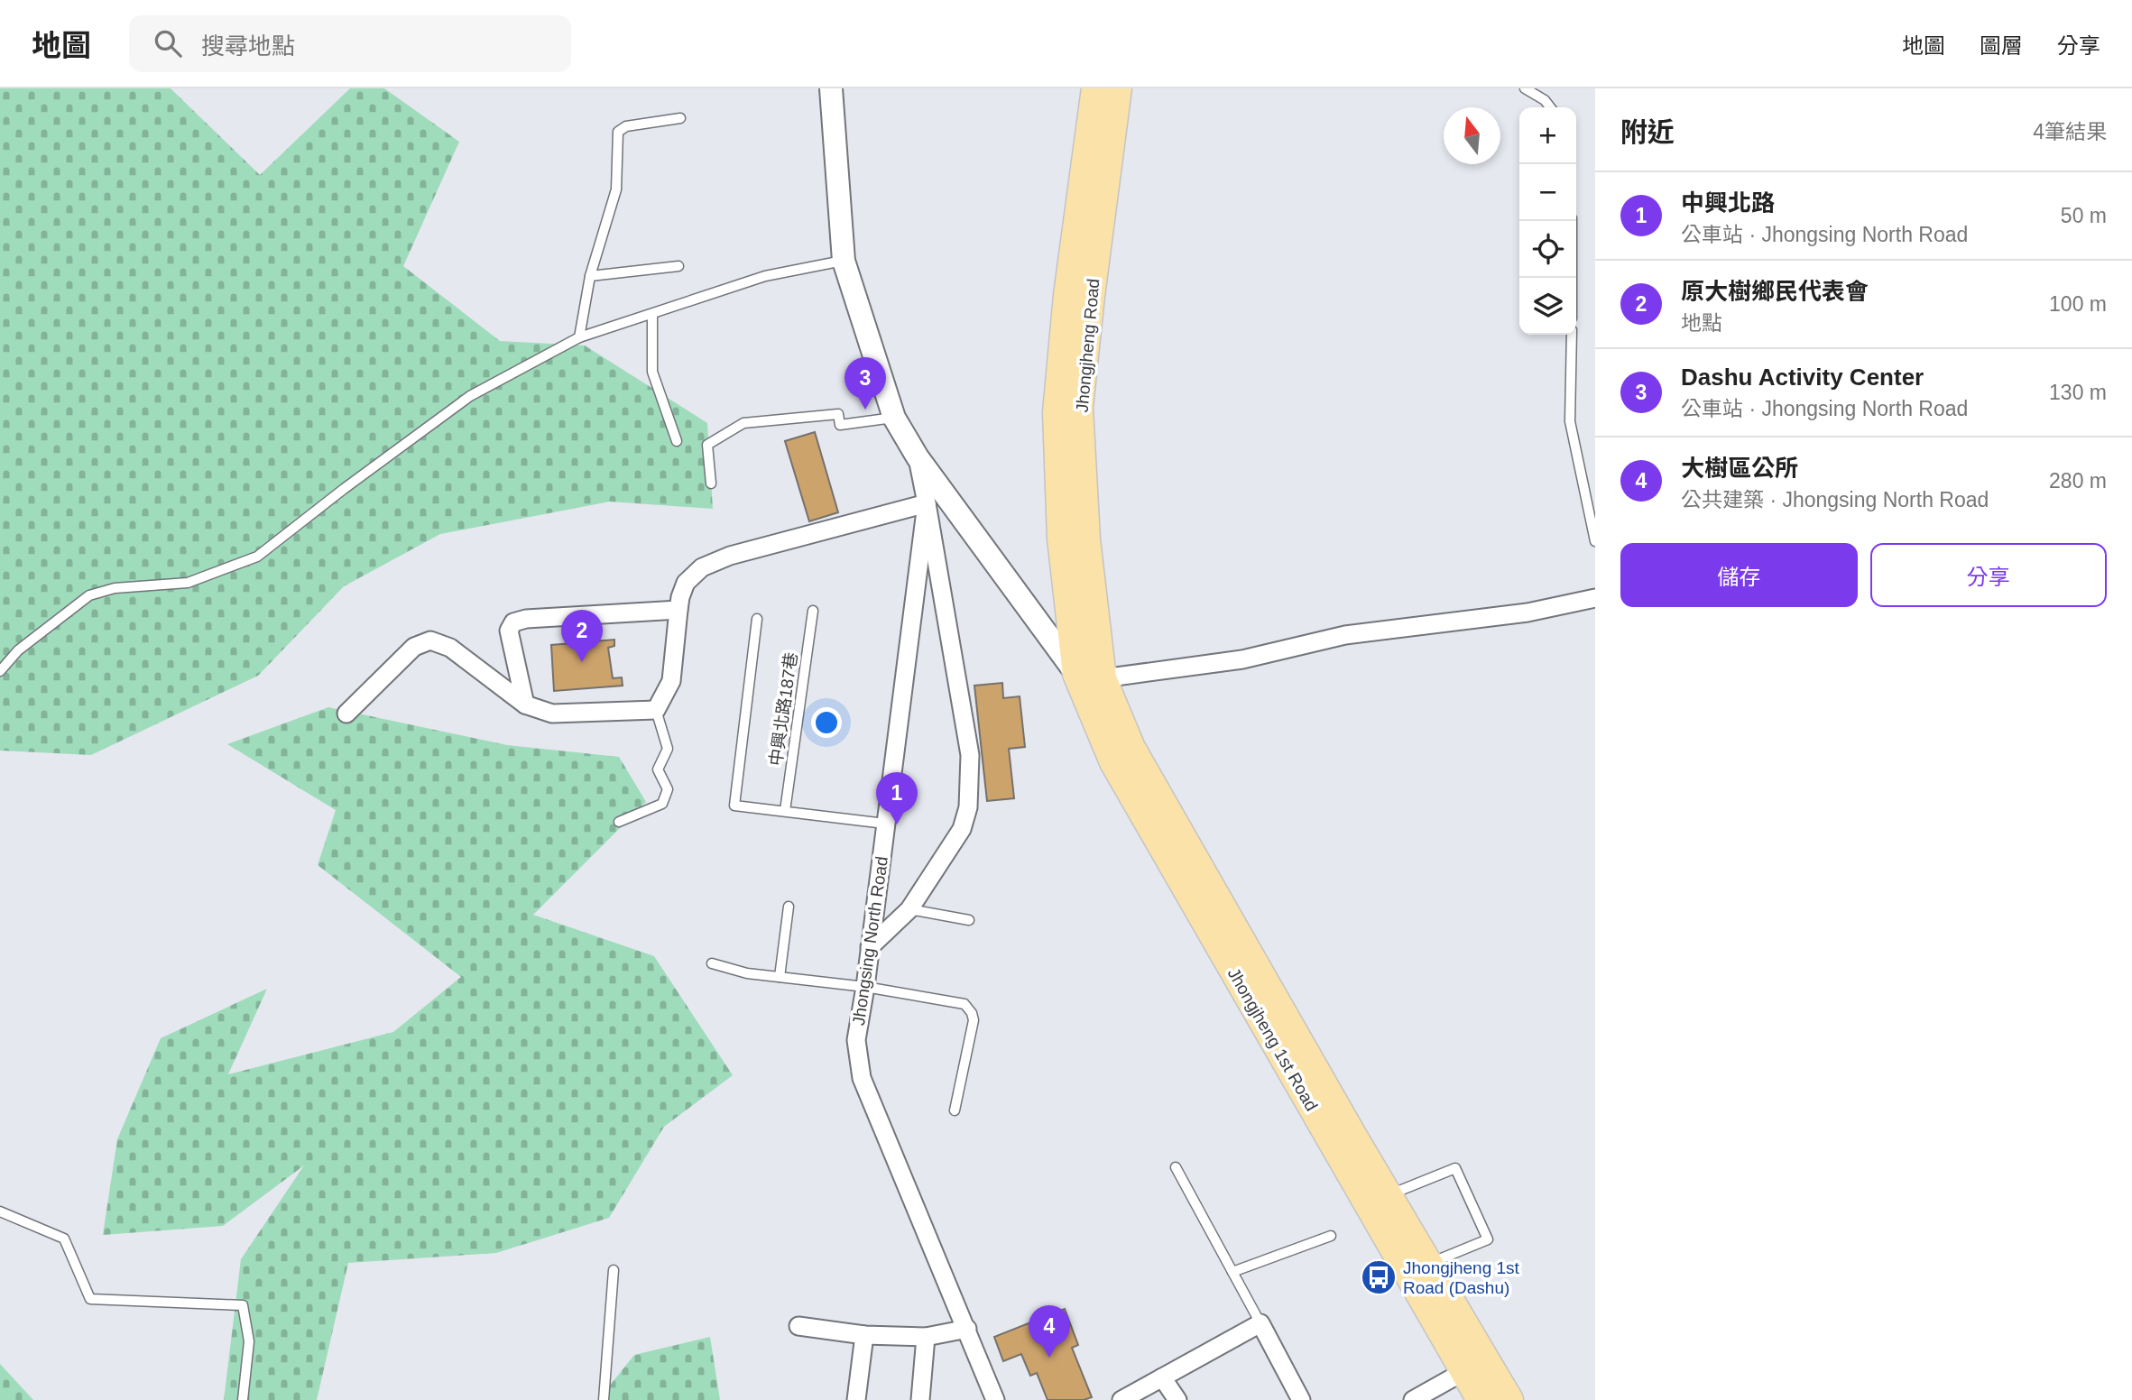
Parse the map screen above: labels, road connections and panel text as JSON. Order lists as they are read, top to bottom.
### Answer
{
  "streets": {
    "main road": ["Jhongjheng Road", "Jhongjheng 1st Road"],
    "street": ["Jhongsing North Road"],
    "lane": ["中興北路187巷"]
  },
  "crossings": [
    ["Jhongjheng Road", "Jhongsing North Road"],
    ["Jhongjheng Road", "Jhongjheng 1st Road"],
    ["Jhongsing North Road", "Jhongjheng 1st Road"]
  ],
  "places": {
    "bus stop": ["Jhongjheng 1st Road (Dashu)"]
  },
  "north": "top",
  "page": {
    "header": "地圖",
    "search": "搜尋地點",
    "nav": ["地圖", "圖層", "分享"],
    "heading": ["附近", "4筆結果"],
    "map_buttons": ["+", "−"],
    "list": [
      {
        "mark": "1",
        "name": "中興北路",
        "note": "公車站 · Jhongsing North Road",
        "value": "50 m"
      },
      {
        "mark": "2",
        "name": "原大樹鄉民代表會",
        "note": "地點",
        "value": "100 m"
      },
      {
        "mark": "3",
        "name": "Dashu Activity Center",
        "note": "公車站 · Jhongsing North Road",
        "value": "130 m"
      },
      {
        "mark": "4",
        "name": "大樹區公所",
        "note": "公共建築 · Jhongsing North Road",
        "value": "280 m"
      }
    ],
    "pins": [
      "3",
      "2",
      "1",
      "4"
    ],
    "buttons": ["儲存", "分享"]
  }
}
